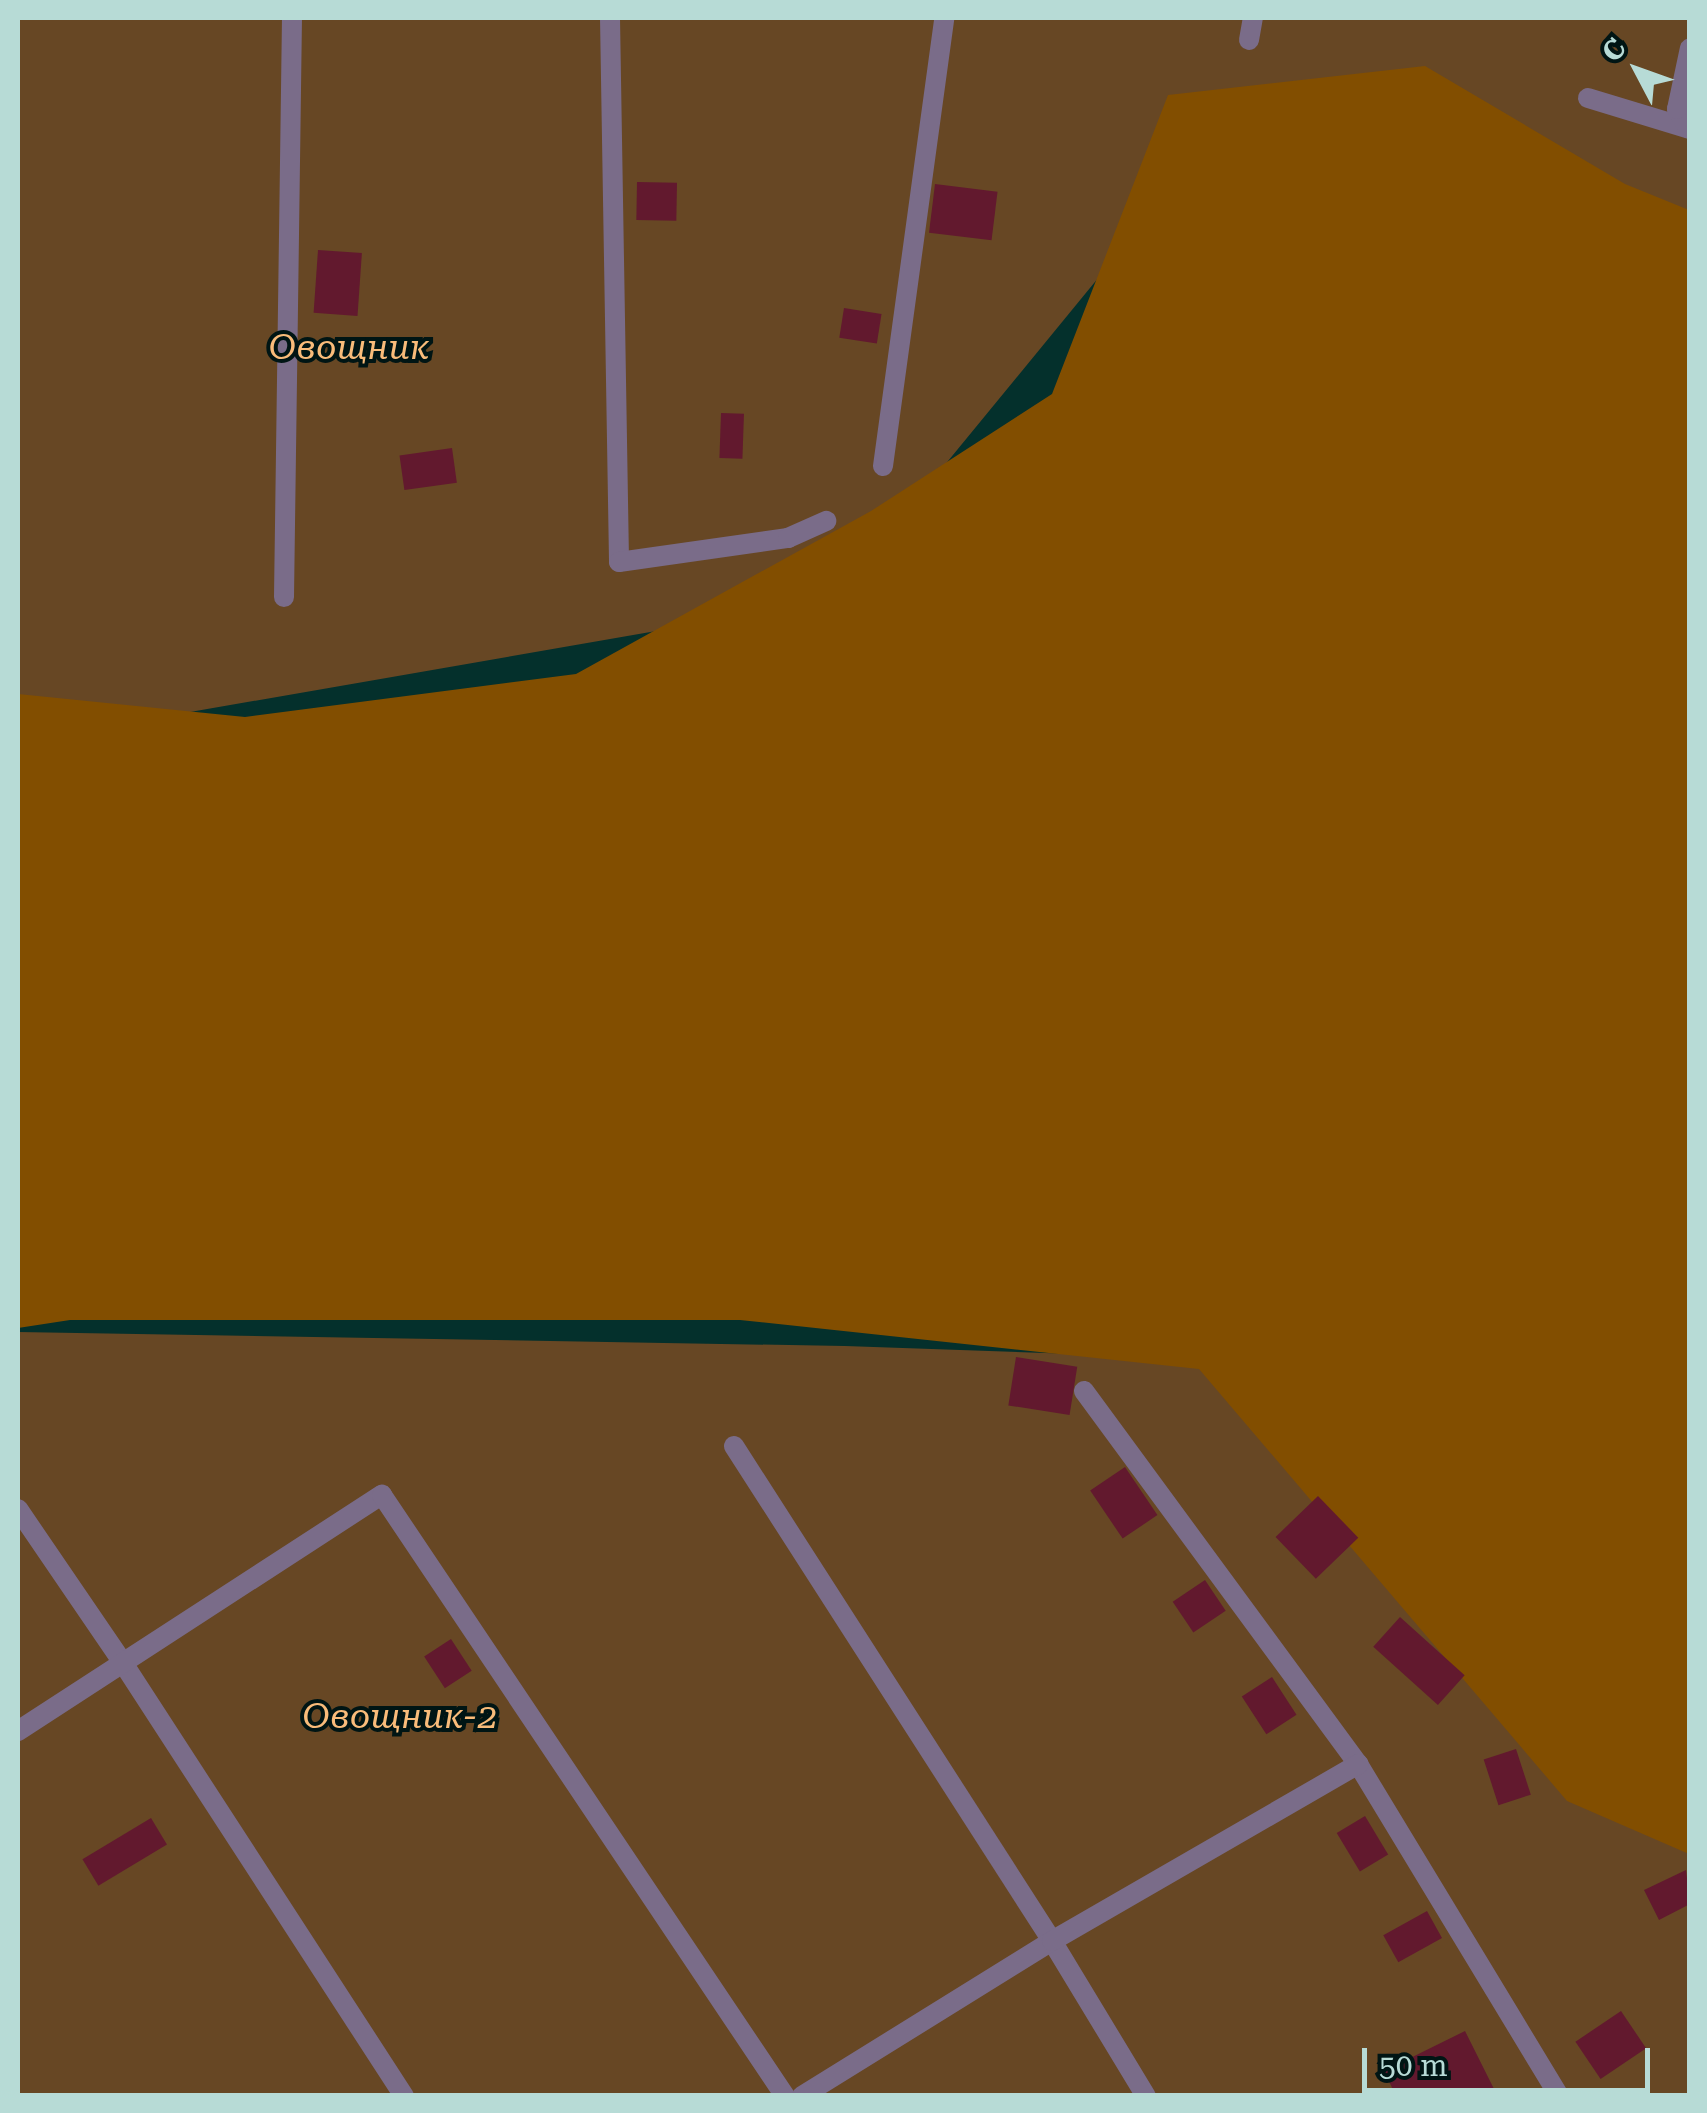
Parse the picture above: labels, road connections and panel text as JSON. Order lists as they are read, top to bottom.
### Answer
{
  "parks": ["Овощник", "Овощник-2"],
  "scale_bar": "50 m",
  "north": "top left"
}
